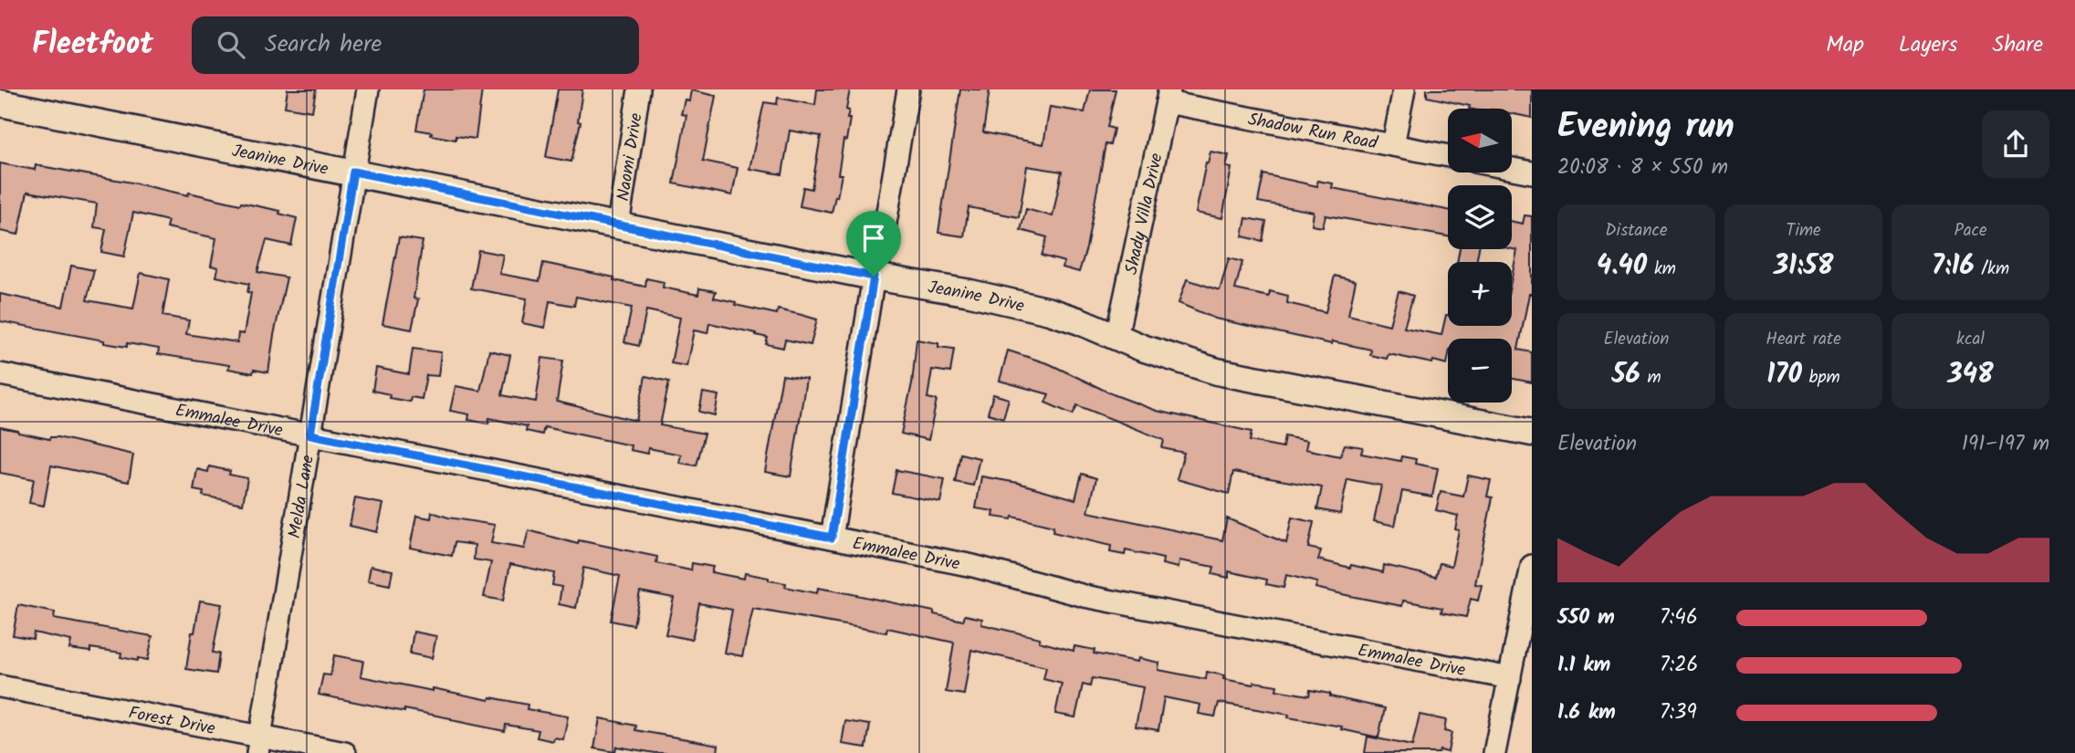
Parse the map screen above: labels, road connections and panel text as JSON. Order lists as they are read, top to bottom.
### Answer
{
  "streets": {
    "street": [
      "Shadow Run Road",
      "Naomi Drive",
      "Jeanine Drive",
      "Shady Villa Drive",
      "Emmalee Drive",
      "Melda Lane",
      "Forest Drive"
    ]
  },
  "crossings": [
    ["Shadow Run Road", "Shady Villa Drive"],
    ["Naomi Drive", "Jeanine Drive"],
    ["Jeanine Drive", "Shady Villa Drive"],
    ["Jeanine Drive", "Melda Lane"],
    ["Emmalee Drive", "Melda Lane"],
    ["Melda Lane", "Forest Drive"]
  ],
  "north": "left",
  "page": {
    "header": "Fleetfoot",
    "search": "Search here",
    "nav": ["Map", "Layers", "Share"],
    "heading": ["Evening run", "20:08 · 8 × 550 m"],
    "map_buttons": ["+", "−"],
    "stats": [
      ["Distance", "4.40 km"],
      ["Time", "31:58"],
      ["Pace", "7:16 /km"],
      ["Elevation", "56 m"],
      ["Heart rate", "170 bpm"],
      ["kcal", "348"]
    ],
    "chart": ["Elevation", "191–197 m"],
    "list": [
      {
        "name": "550 m",
        "note": "7:46"
      },
      {
        "name": "1.1 km",
        "note": "7:26"
      },
      {
        "name": "1.6 km",
        "note": "7:39"
      }
    ]
  }
}
